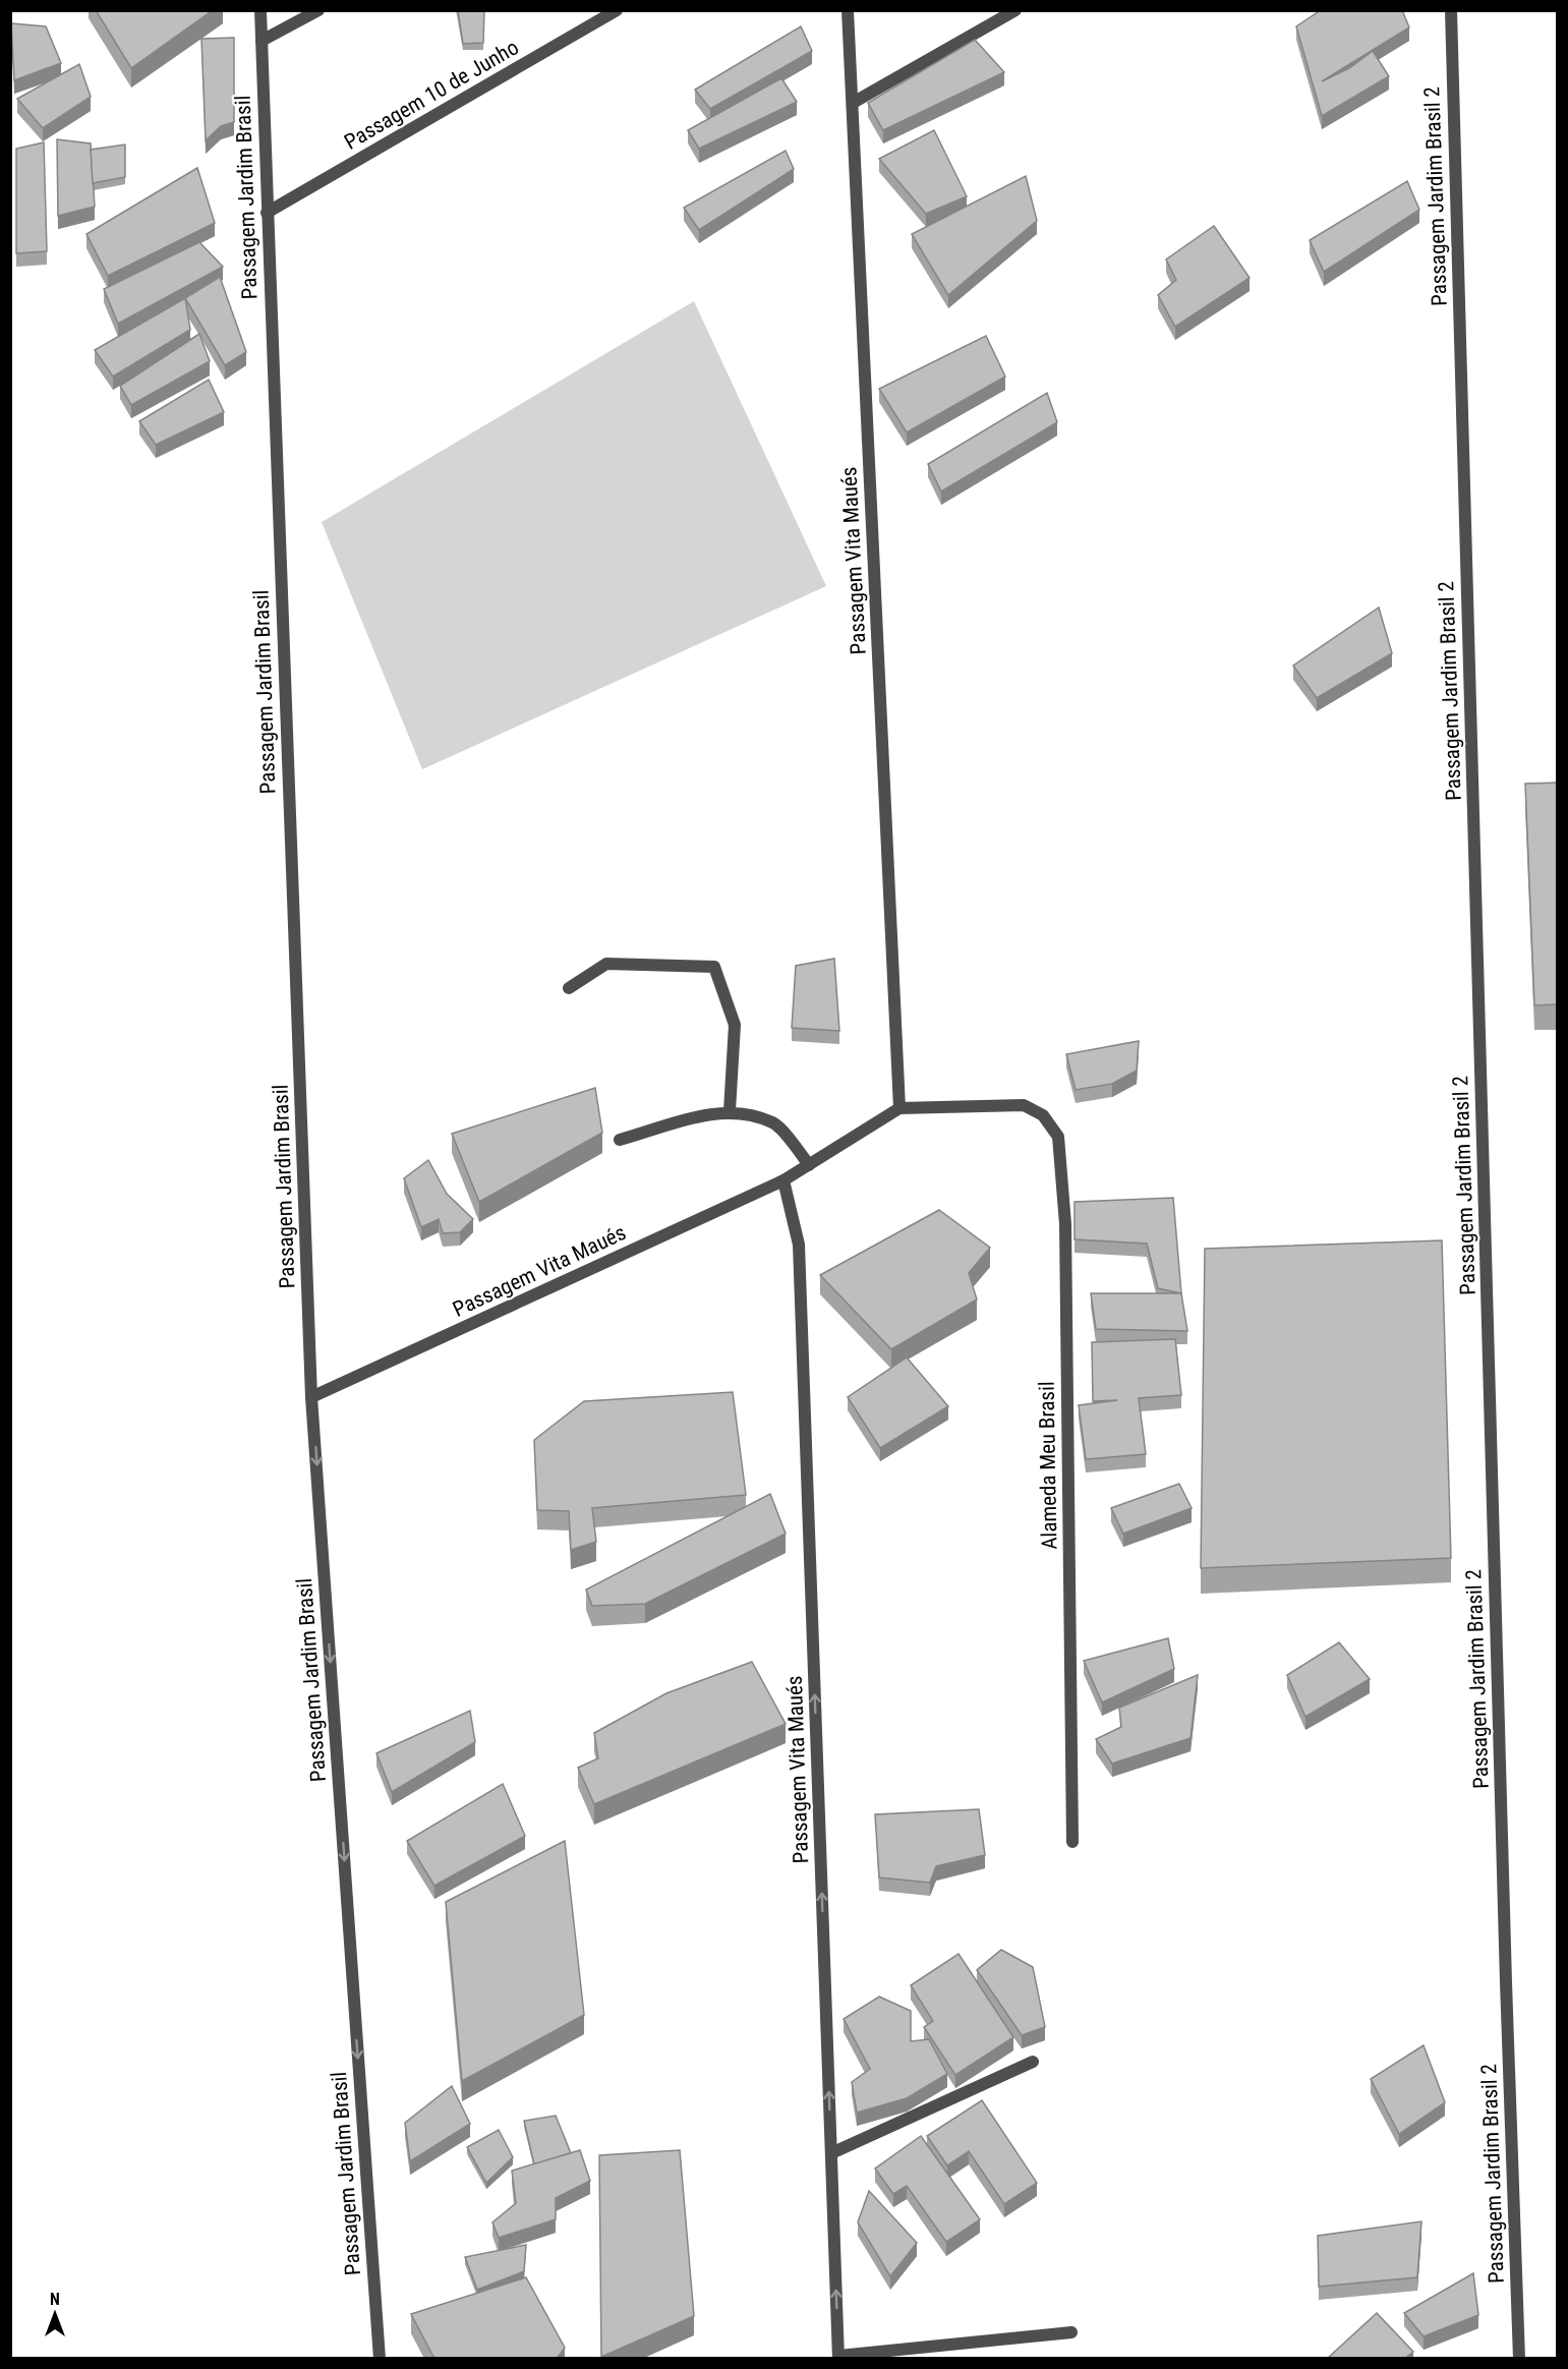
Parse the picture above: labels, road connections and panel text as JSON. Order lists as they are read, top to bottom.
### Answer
{
  "streets": {
    "street": [
      "Passagem 10 de Junho",
      "Passagem Jardim Brasil 2",
      "Passagem Jardim Brasil",
      "Passagem Vita Maués",
      "Alameda Meu Brasil"
    ]
  },
  "crossings": [
    ["Passagem 10 de Junho", "Passagem Jardim Brasil"],
    ["Passagem Jardim Brasil", "Passagem Vita Maués"],
    ["Passagem Vita Maués", "Alameda Meu Brasil"]
  ],
  "one_way": ["Passagem Jardim Brasil", "Passagem Vita Maués"],
  "north": "top"
}
